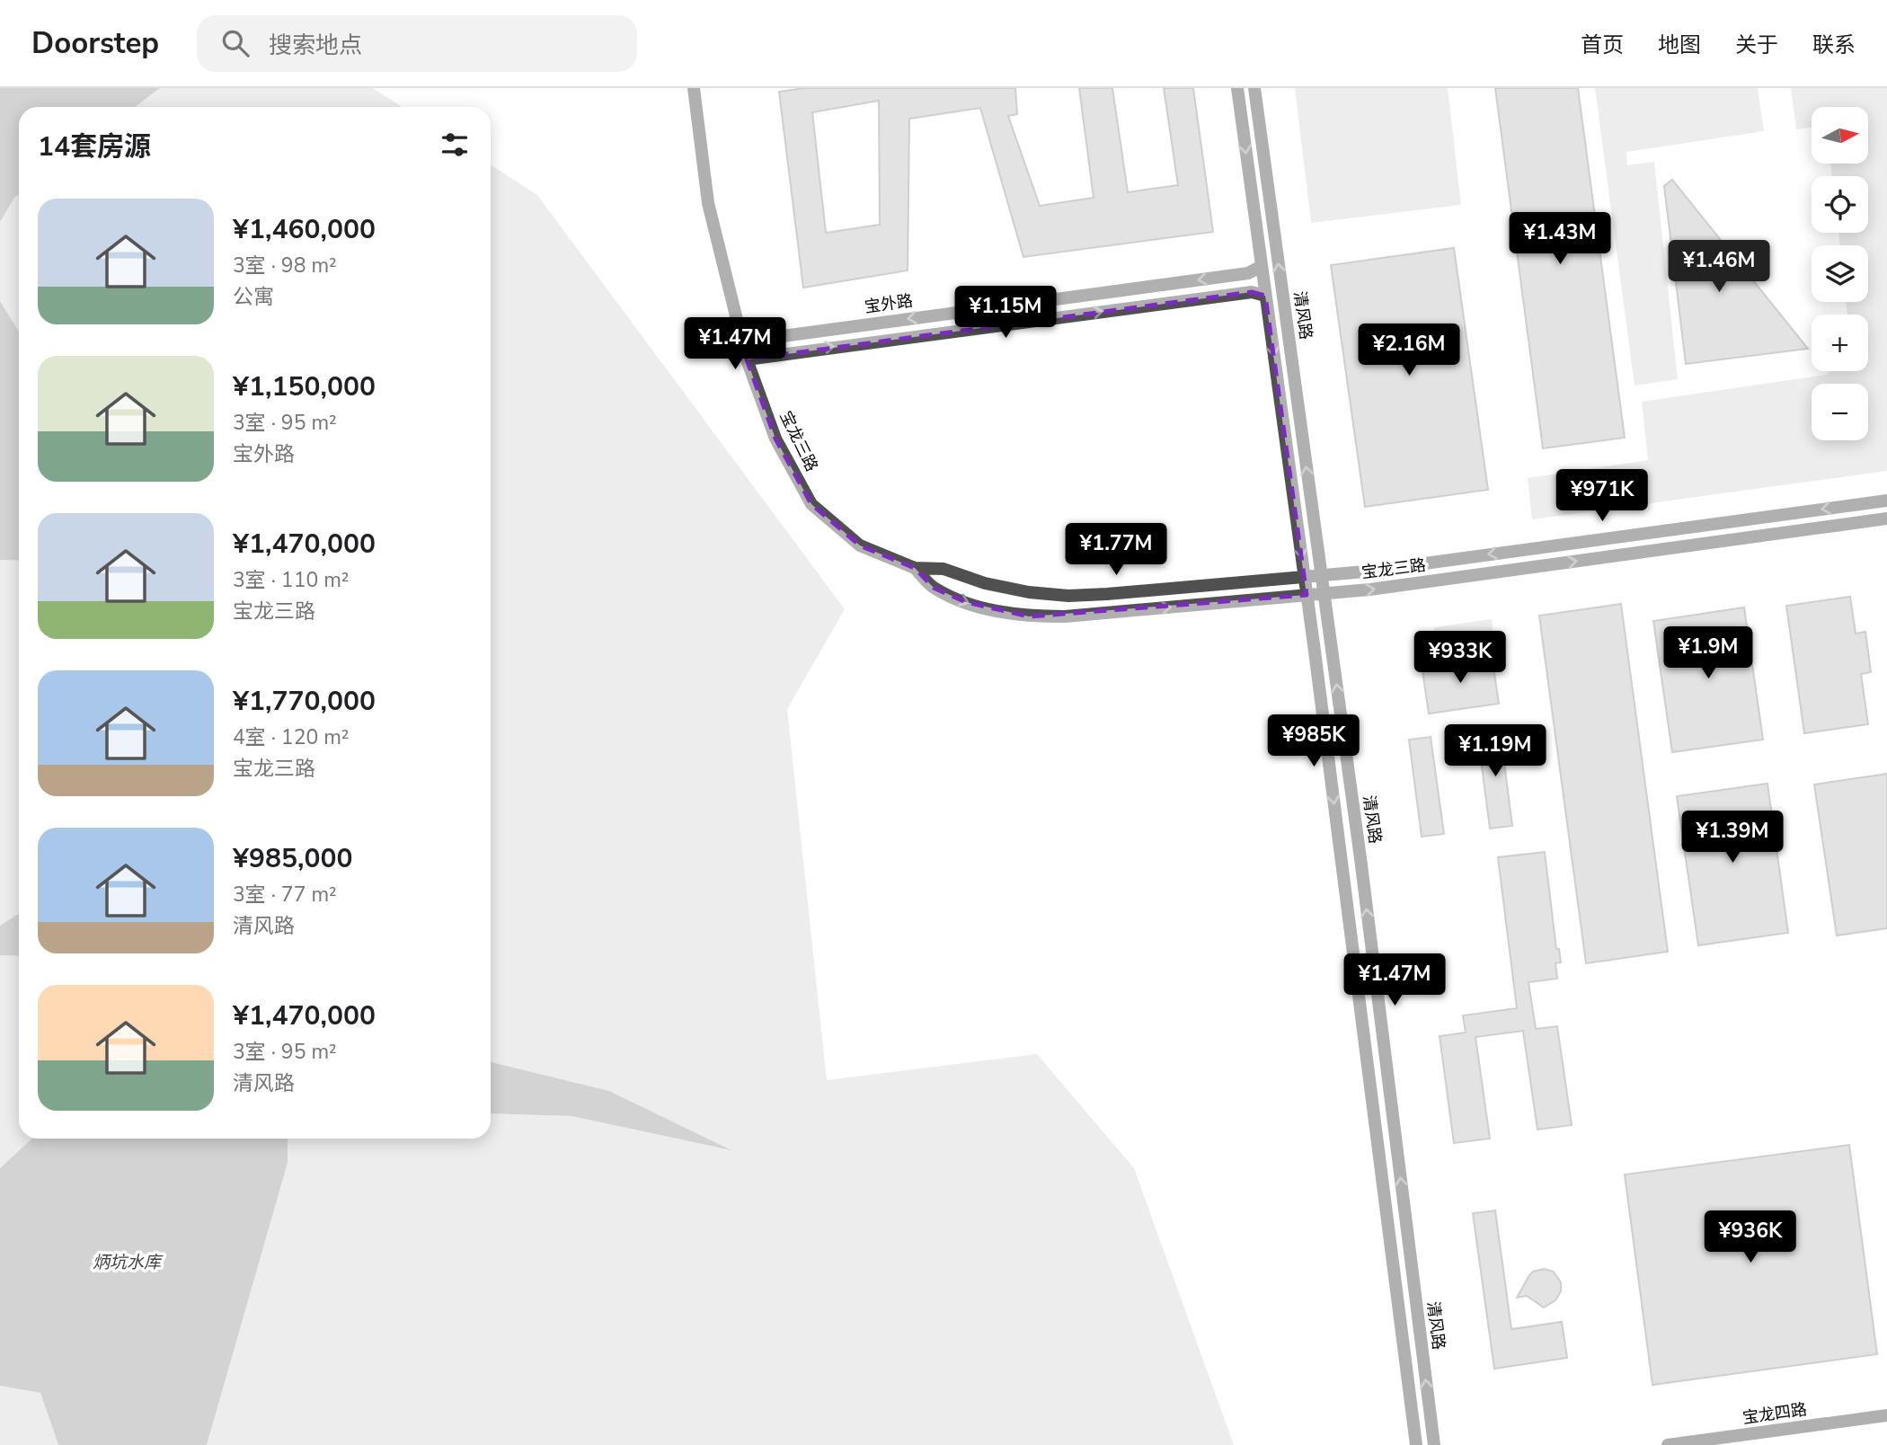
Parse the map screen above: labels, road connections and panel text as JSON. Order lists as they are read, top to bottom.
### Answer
{
  "streets": {
    "street": [
      "宝外路",
      "清风路",
      "宝龙三路",
      "宝龙四路"
    ]
  },
  "crossings": [
    ["宝外路", "宝龙三路"],
    ["清风路", "宝龙三路"]
  ],
  "water": ["炳坑水库"],
  "north": "right",
  "page": {
    "header": "Doorstep",
    "search": "搜索地点",
    "nav": [
      "首页",
      "地图",
      "关于",
      "联系"
    ],
    "map_buttons": ["+", "−"],
    "heading": "14套房源",
    "list": [
      {
        "name": "¥1,460,000",
        "note": "3室 · 98 m² · 公寓"
      },
      {
        "name": "¥1,150,000",
        "note": "3室 · 95 m² · 宝外路"
      },
      {
        "name": "¥1,470,000",
        "note": "3室 · 110 m² · 宝龙三路"
      },
      {
        "name": "¥1,770,000",
        "note": "4室 · 120 m² · 宝龙三路"
      },
      {
        "name": "¥985,000",
        "note": "3室 · 77 m² · 清风路"
      },
      {
        "name": "¥1,470,000",
        "note": "3室 · 95 m² · 清风路"
      }
    ],
    "price": [
      "¥1.43M",
      "¥1.46M",
      "¥1.15M",
      "¥1.47M",
      "¥2.16M",
      "¥971K",
      "¥1.77M",
      "¥1.9M",
      "¥933K",
      "¥985K",
      "¥1.19M",
      "¥1.39M",
      "¥1.47M",
      "¥936K"
    ]
  }
}
